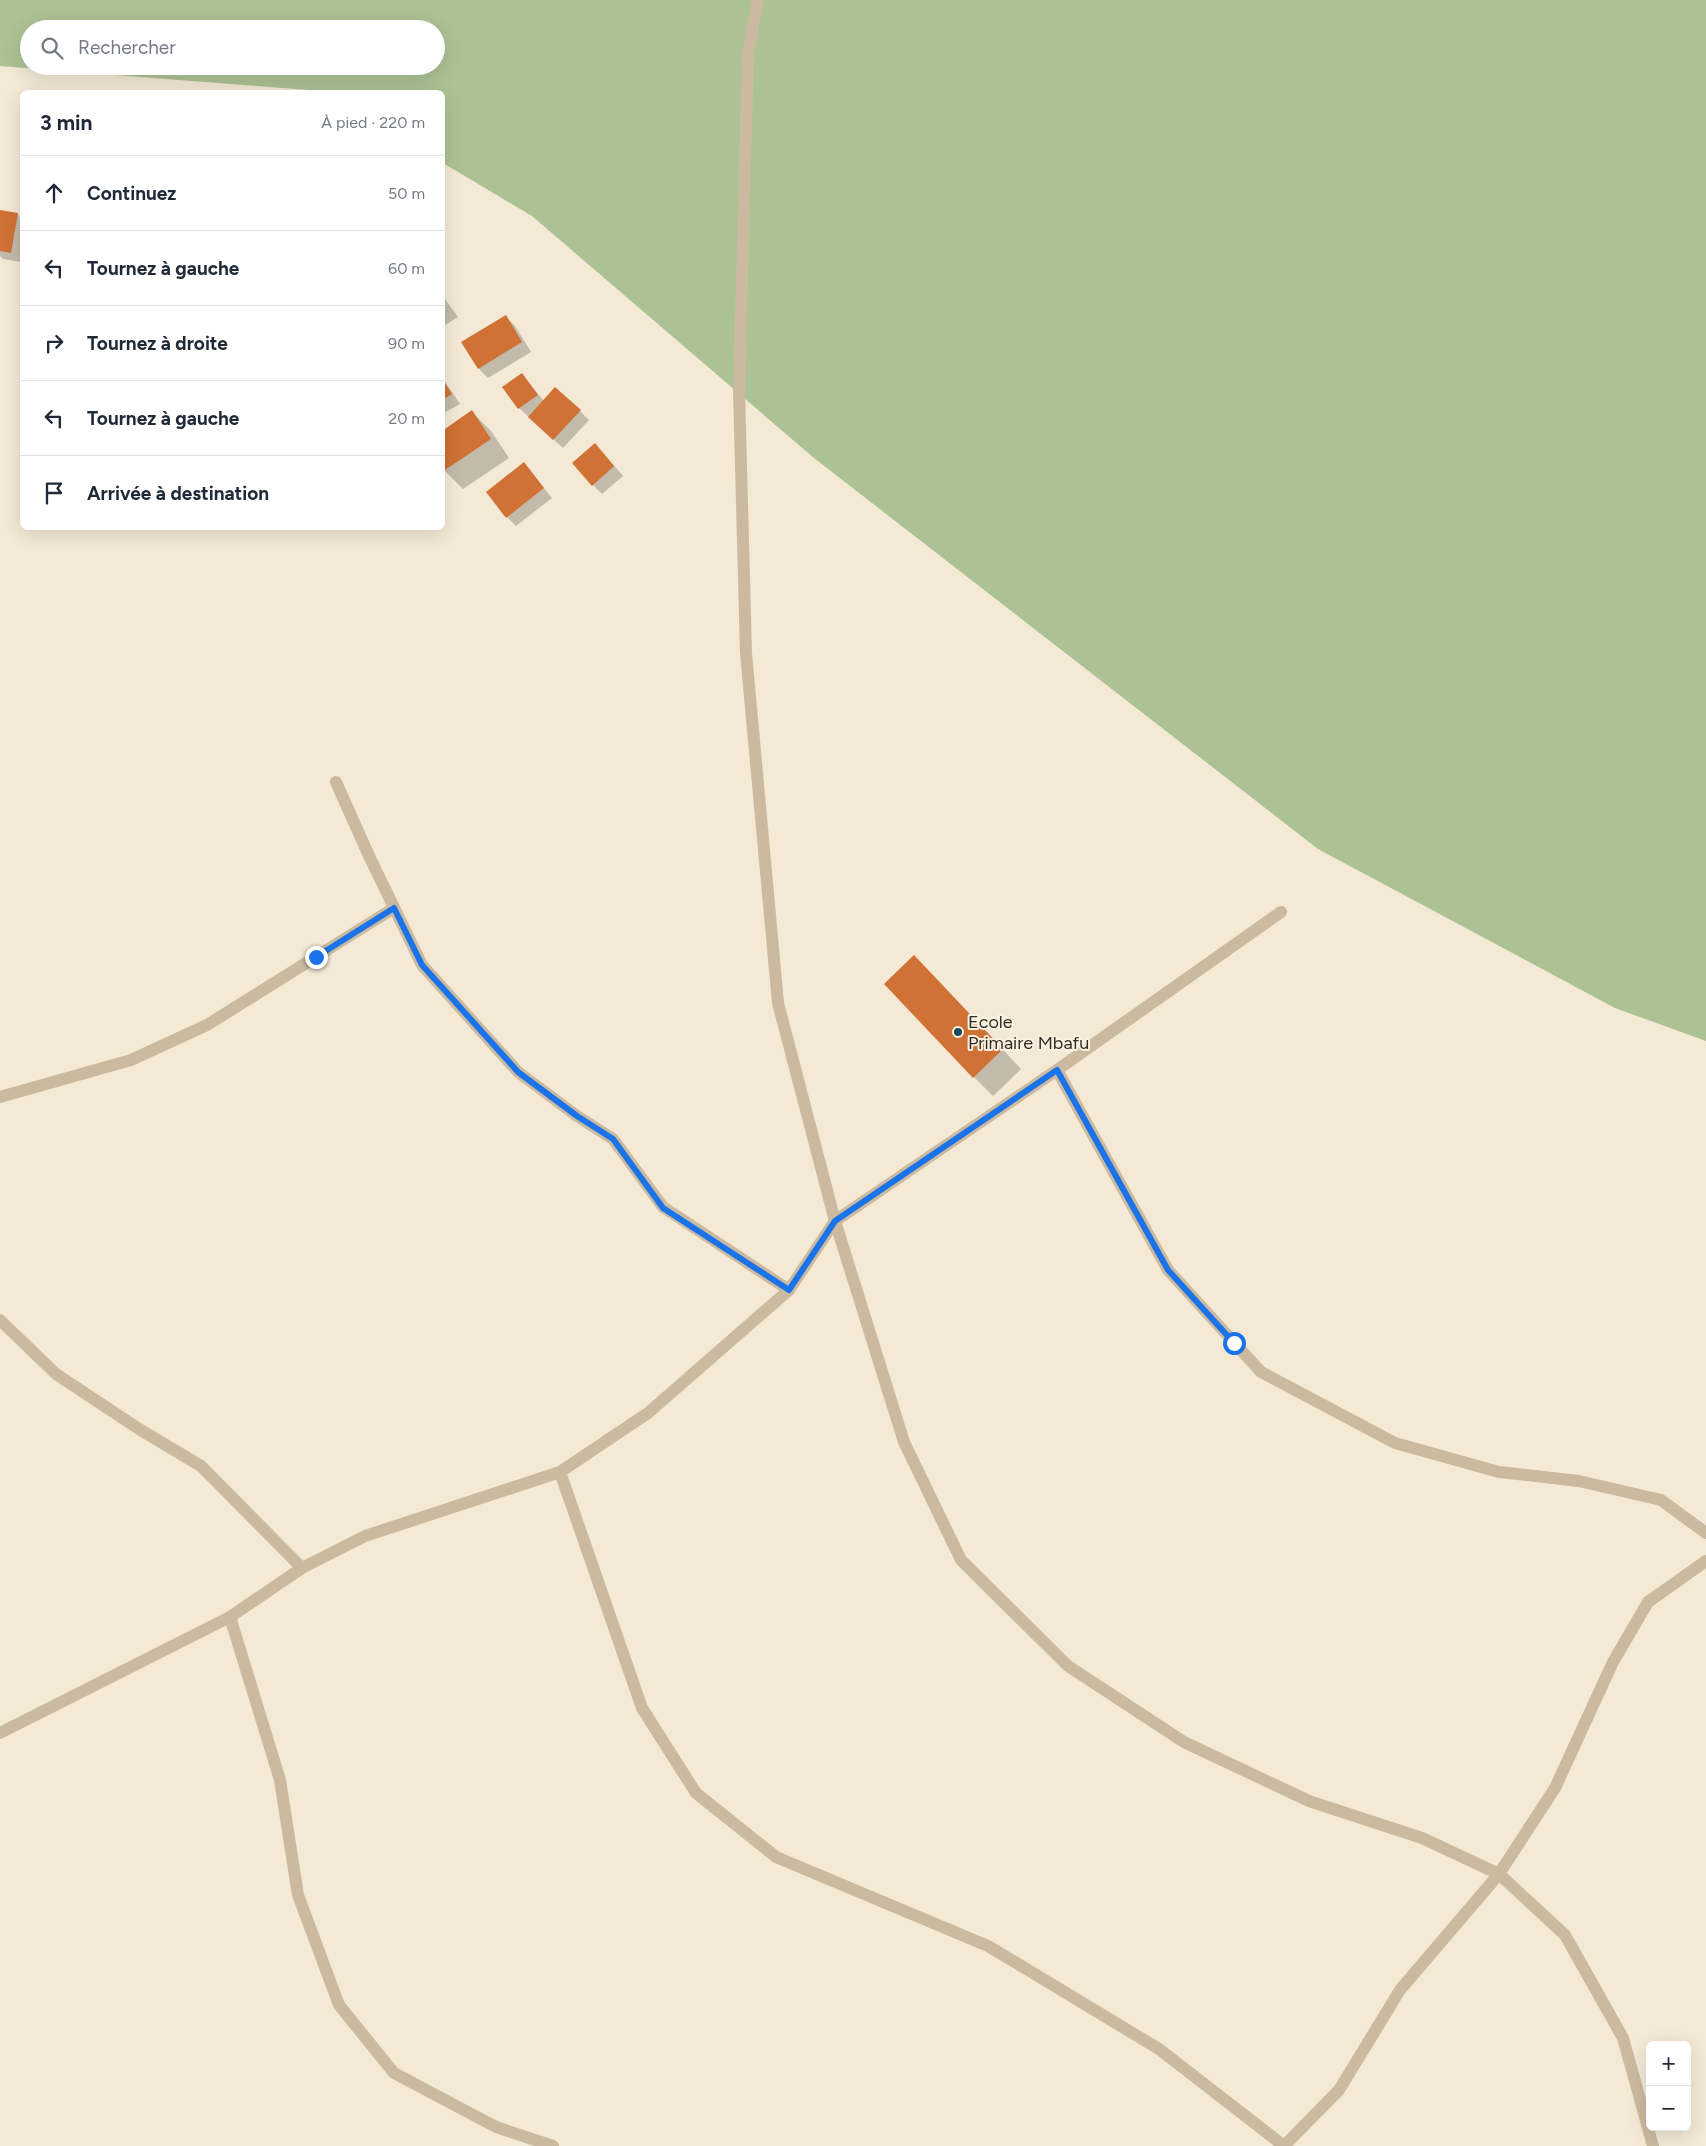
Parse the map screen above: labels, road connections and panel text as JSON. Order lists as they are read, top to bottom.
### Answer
{
  "places": ["Ecole Primaire Mbafu"],
  "page": {
    "search": "Rechercher",
    "heading": ["3 min", "À pied · 220 m"],
    "list": [
      ["Continuez", "50 m"],
      ["Tournez à gauche", "60 m"],
      ["Tournez à droite", "90 m"],
      ["Tournez à gauche", "20 m"],
      "Arrivée à destination"
    ],
    "map_buttons": ["+", "−"]
  }
}
